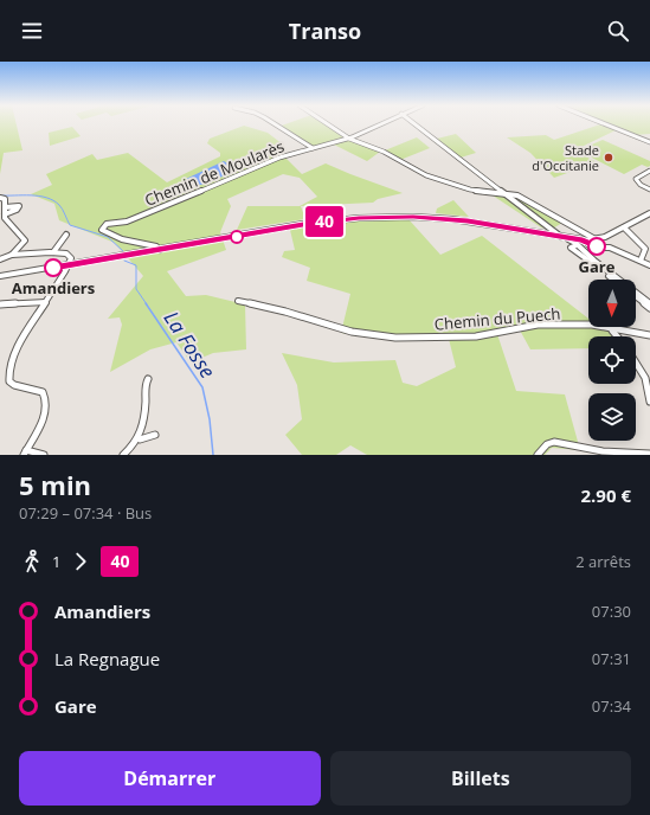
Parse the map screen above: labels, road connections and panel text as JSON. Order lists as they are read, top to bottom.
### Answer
{
  "streets": {
    "street": ["Chemin de Moularès", "Chemin du Puech"]
  },
  "water": ["La Fosse"],
  "places": ["Stade d'Occitanie", "Gare", "Amandiers"],
  "lines": ["bus line 40"],
  "north": "bottom",
  "page": {
    "header": "Transo",
    "on_map": "40",
    "heading": ["5 min", "07:29 – 07:34 · Bus", "2.90 €"],
    "legs": ["1", "40", "2 arrêts"],
    "list": [
      {
        "name": "Amandiers",
        "value": "07:30"
      },
      {
        "name": "La Regnague",
        "value": "07:31"
      },
      {
        "name": "Gare",
        "value": "07:34"
      }
    ],
    "buttons": ["Démarrer", "Billets"]
  }
}
